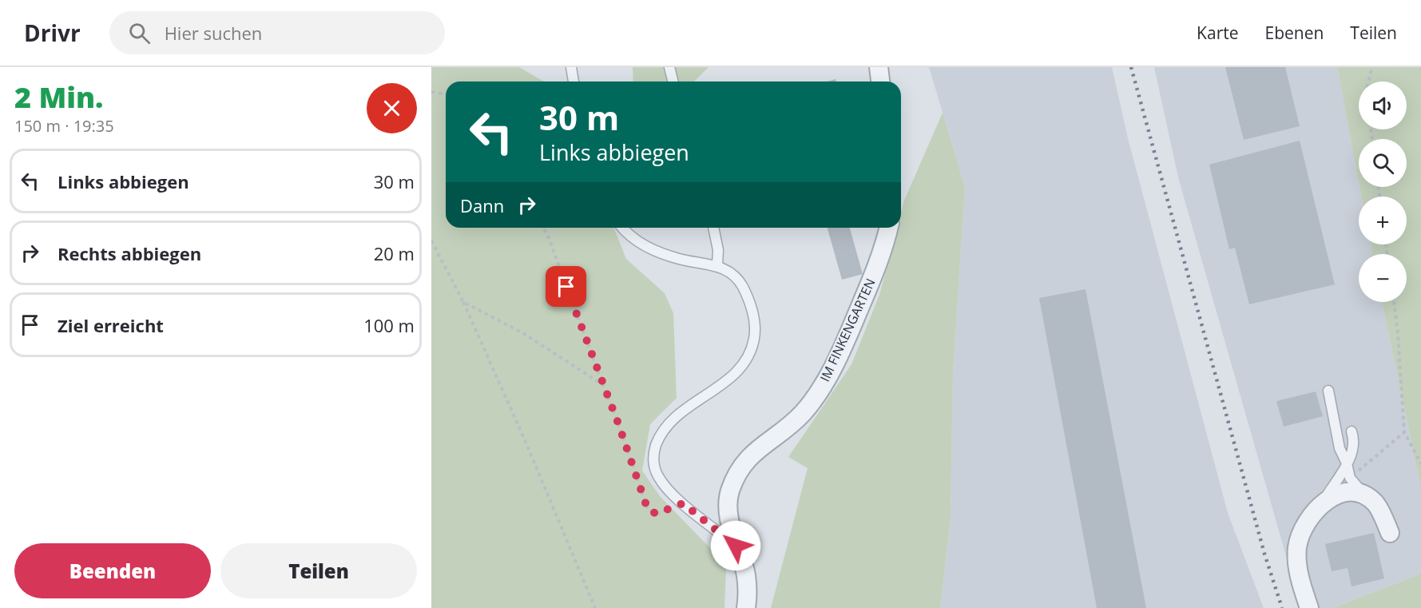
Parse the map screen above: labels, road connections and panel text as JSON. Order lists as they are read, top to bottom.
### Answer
{
  "streets": {
    "street": ["IM FINKENGARTEN"]
  },
  "page": {
    "header": "Drivr",
    "search": "Hier suchen",
    "nav": ["Karte", "Ebenen", "Teilen"],
    "heading": ["2 Min.", "150 m · 19:35"],
    "map_buttons": ["+", "−"],
    "turn": ["30 m", "Links abbiegen"],
    "list": [
      {
        "name": "Links abbiegen",
        "value": "30 m"
      },
      {
        "name": "Rechts abbiegen",
        "value": "20 m"
      },
      {
        "name": "Ziel erreicht",
        "value": "100 m"
      }
    ],
    "then": "Dann",
    "buttons": ["Beenden", "Teilen"]
  }
}
